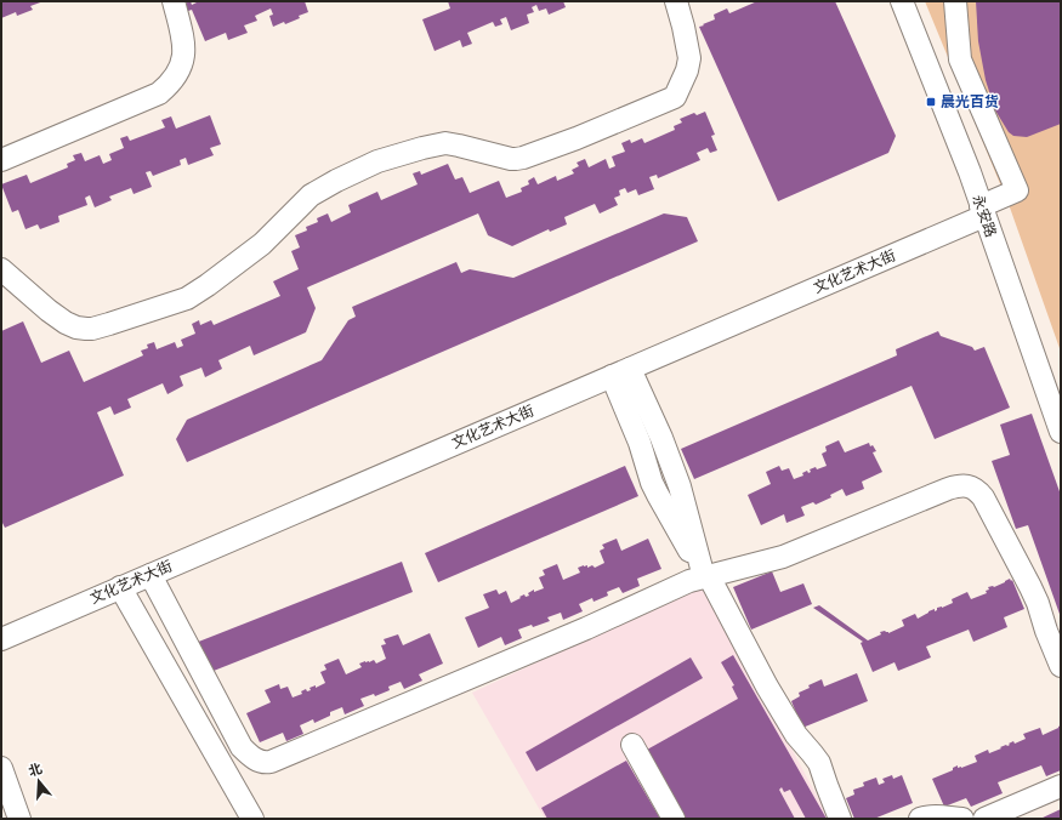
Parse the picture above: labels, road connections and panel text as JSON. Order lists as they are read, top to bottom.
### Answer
{
  "streets": {
    "street": ["永安路", "文化艺术大街"]
  },
  "crossings": [
    ["永安路", "文化艺术大街"]
  ],
  "places": {
    "transit": ["晨光百货"]
  },
  "north": "top"
}
